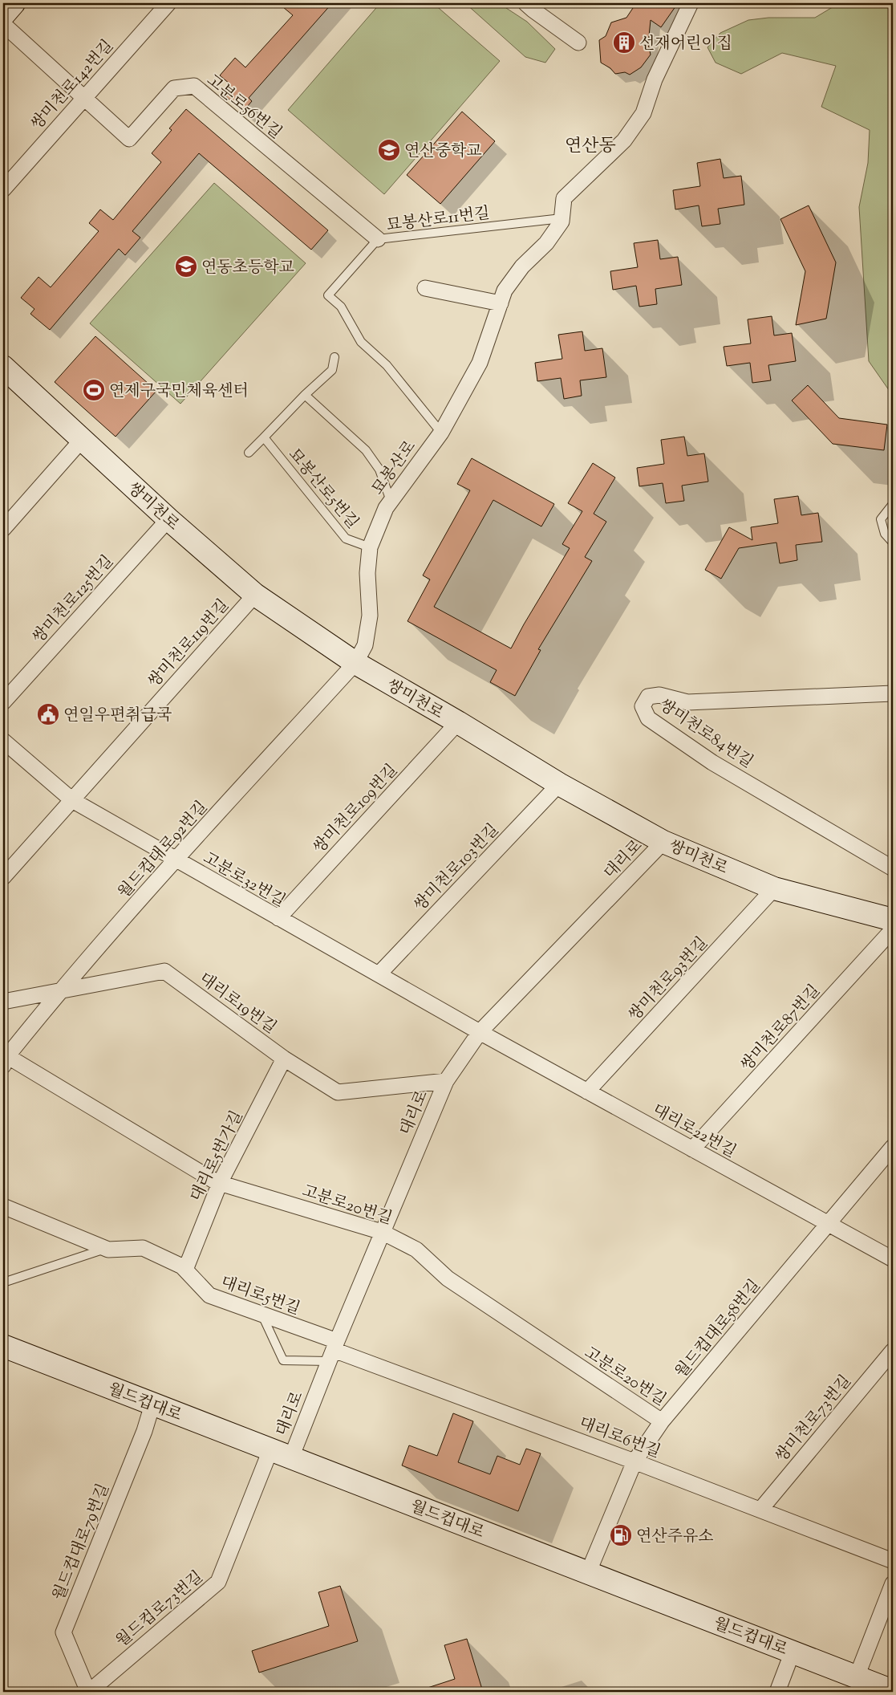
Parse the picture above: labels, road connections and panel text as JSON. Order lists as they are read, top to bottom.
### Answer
{
  "streets": {
    "street": [
      "쌍미천로142번길",
      "고분로56번길",
      "묘봉산로",
      "쌍미천로",
      "쌍미천로125번길",
      "쌍미천로119번길",
      "쌍미천로84번길",
      "쌍미천로109번길",
      "월드컵대로92번길",
      "대리로",
      "쌍미천로103번길",
      "고분로32번길",
      "쌍미천로93번길",
      "대리로19번길",
      "쌍미천로87번길",
      "대리로22번길",
      "대리로5번가길",
      "고분로20번길",
      "대리로5번길",
      "월드컵대로58번길",
      "월드컵대로",
      "쌍미천로73번길",
      "대리로6번길",
      "월드컵대로79번길",
      "월드컵로73번길"
    ],
    "lane": ["묘봉산로11번길", "묘봉산로5번길"]
  },
  "crossings": [
    ["쌍미천로142번길", "고분로56번길"],
    ["고분로56번길", "묘봉산로11번길"],
    ["묘봉산로11번길", "묘봉산로"],
    ["묘봉산로", "묘봉산로5번길"],
    ["묘봉산로", "쌍미천로"],
    ["묘봉산로", "월드컵대로92번길"],
    ["쌍미천로", "쌍미천로125번길"],
    ["쌍미천로", "쌍미천로119번길"],
    ["쌍미천로", "쌍미천로109번길"],
    ["쌍미천로", "월드컵대로92번길"],
    ["쌍미천로", "대리로"],
    ["쌍미천로", "쌍미천로103번길"],
    ["쌍미천로", "쌍미천로93번길"],
    ["쌍미천로119번길", "고분로32번길"],
    ["쌍미천로109번길", "고분로32번길"],
    ["월드컵대로92번길", "고분로32번길"],
    ["월드컵대로92번길", "대리로19번길"],
    ["월드컵대로92번길", "고분로20번길"],
    ["대리로", "고분로32번길"],
    ["대리로", "대리로19번길"],
    ["대리로", "대리로22번길"],
    ["대리로", "고분로20번길"],
    ["대리로", "대리로5번길"],
    ["대리로", "월드컵대로"],
    ["대리로", "대리로6번길"],
    ["쌍미천로103번길", "고분로32번길"],
    ["고분로32번길", "대리로22번길"],
    ["쌍미천로93번길", "대리로22번길"],
    ["대리로19번길", "대리로5번가길"],
    ["쌍미천로87번길", "대리로22번길"],
    ["대리로22번길", "월드컵대로58번길"],
    ["대리로5번가길", "고분로20번길"],
    ["대리로5번가길", "대리로5번길"],
    ["고분로20번길", "월드컵대로58번길"],
    ["대리로5번길", "대리로6번길"],
    ["월드컵대로58번길", "월드컵대로"],
    ["월드컵대로58번길", "대리로6번길"],
    ["월드컵대로", "월드컵대로79번길"],
    ["월드컵대로", "월드컵로73번길"],
    ["쌍미천로73번길", "대리로6번길"],
    ["월드컵대로79번길", "월드컵로73번길"]
  ],
  "districts": ["연산동"],
  "places": {
    "building": ["선재어린이집"],
    "school or university": ["연산중학교", "연동초등학교"],
    "sports": ["연제구국민체육센터"],
    "public building": ["연일우편취급국"],
    "fuel station": ["연산주유소"]
  }
}
